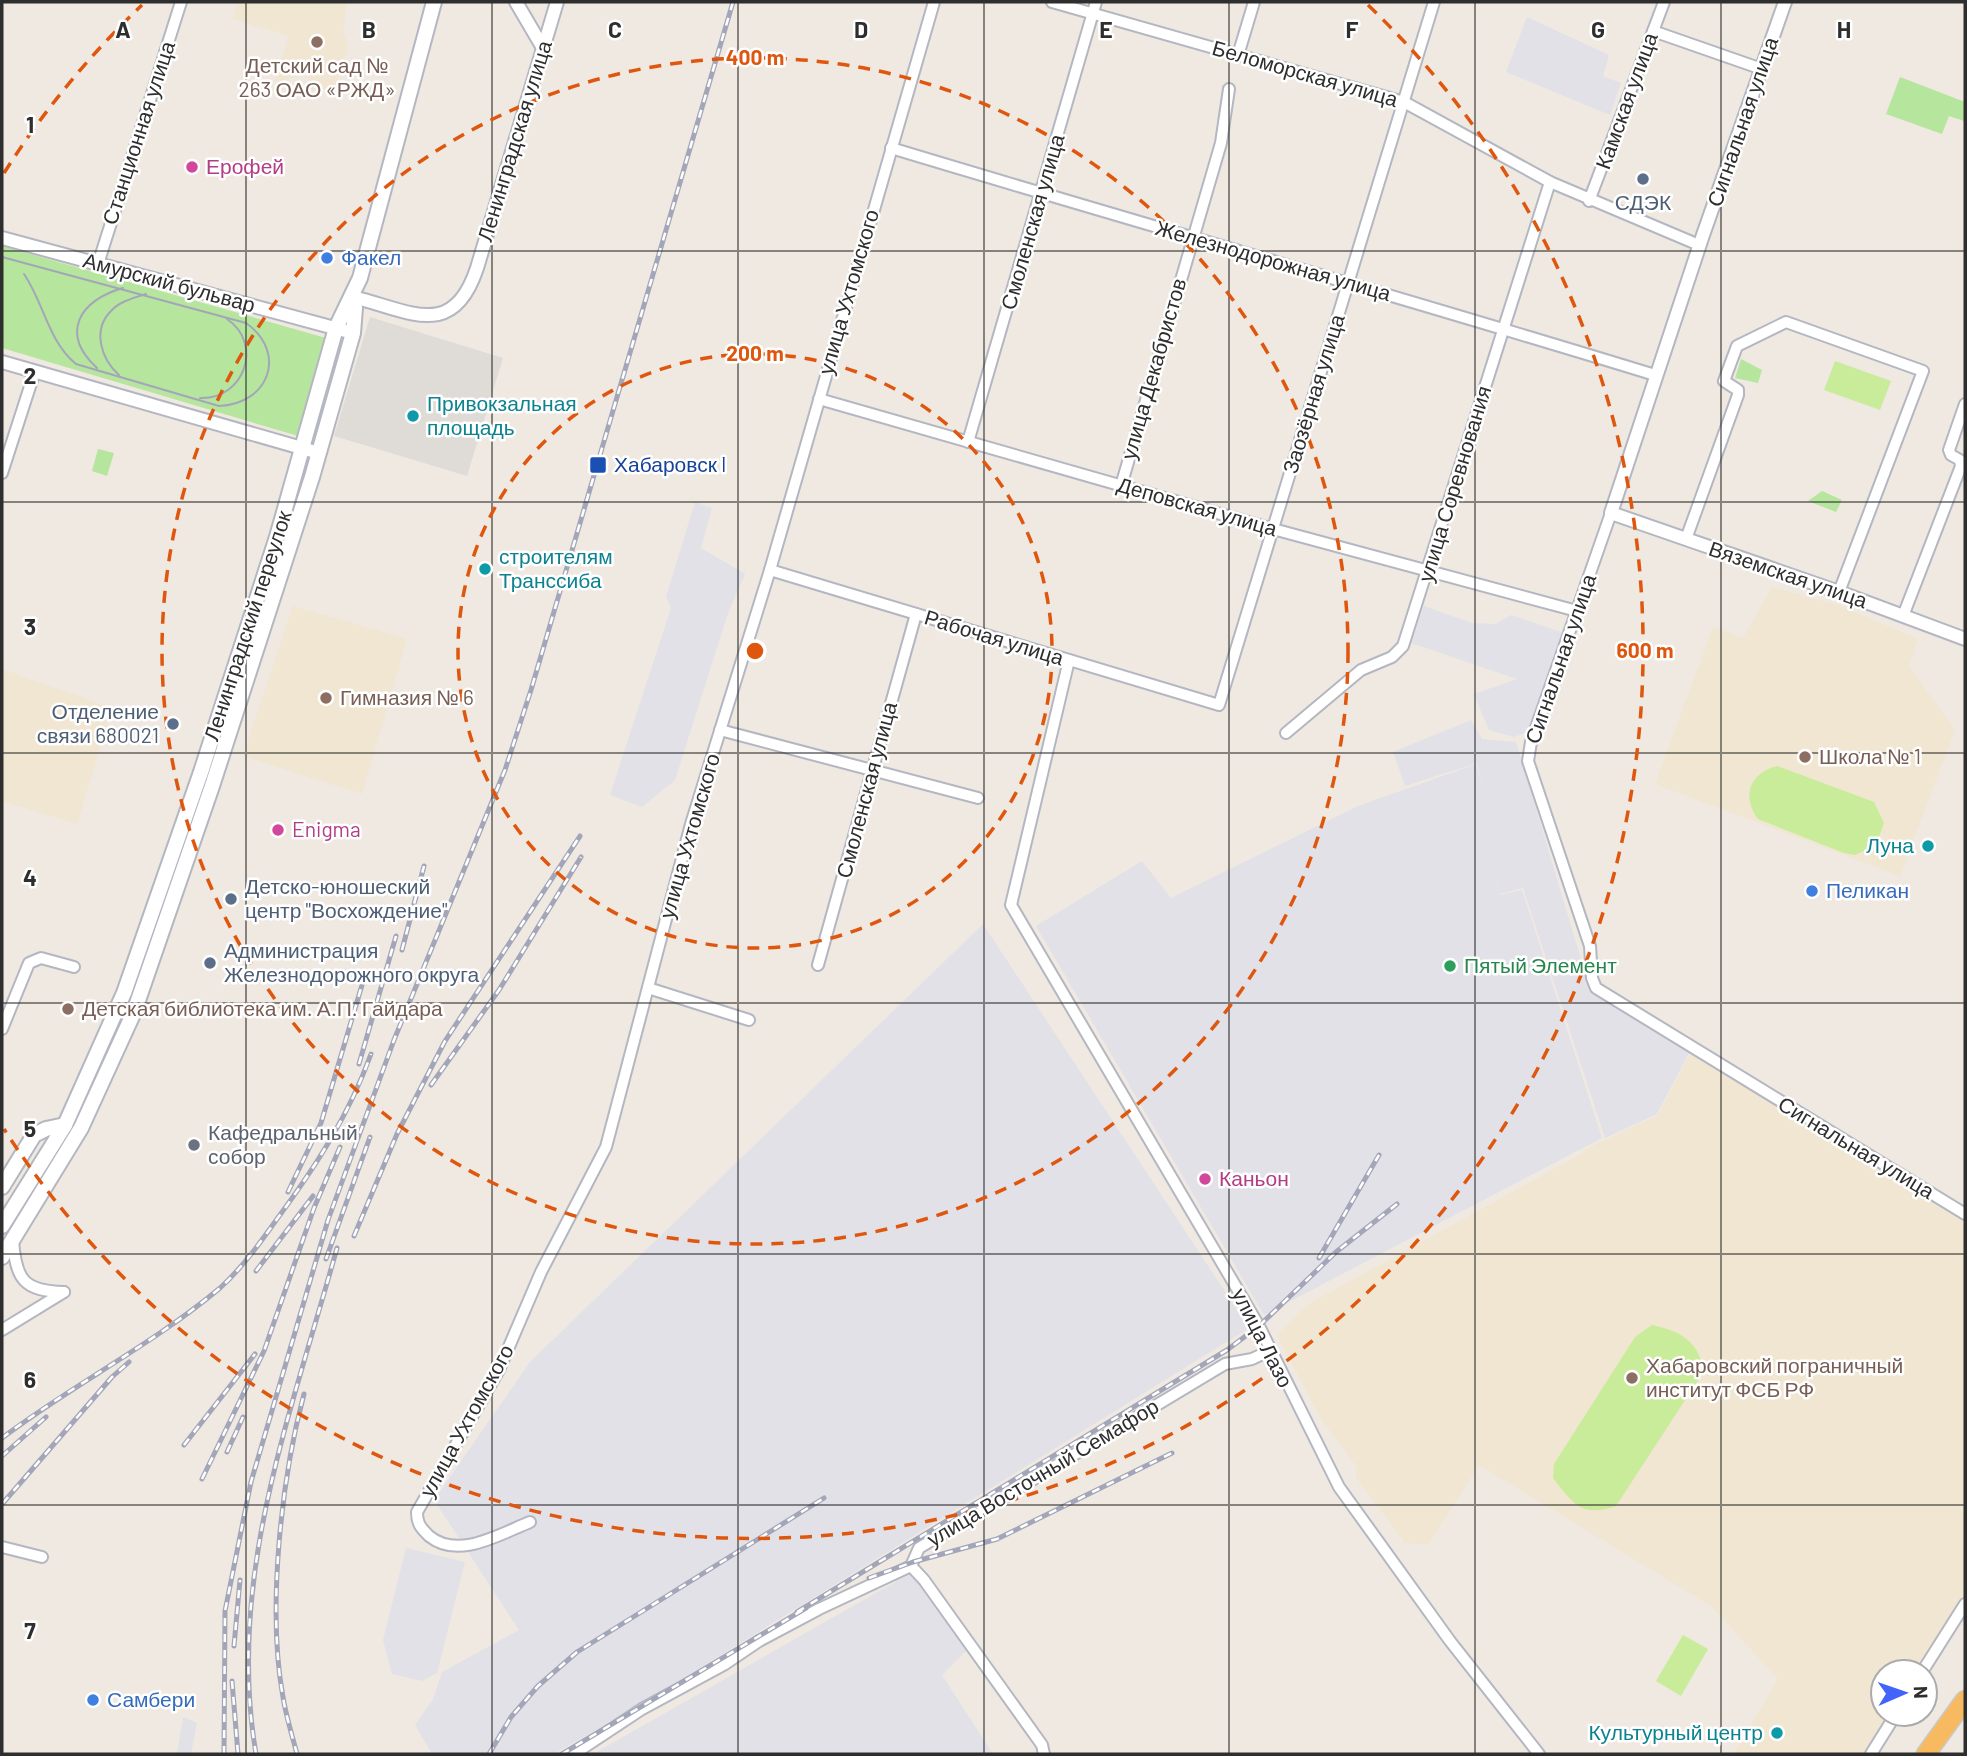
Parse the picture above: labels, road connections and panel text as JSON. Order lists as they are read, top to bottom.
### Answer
{
  "streets": {
    "main road": ["Ленинградский переулок"],
    "street": [
      "Беломорская улица",
      "Камская улица",
      "Сигнальная улица",
      "Станционная улица",
      "Ленинградская улица",
      "Смоленская улица",
      "Железнодорожная улица",
      "Амурский бульвар",
      "улица Ухтомского",
      "улица Декабристов",
      "Заозёрная улица",
      "улица Соревнования",
      "Деповская улица",
      "Вяземская улица",
      "Рабочая улица",
      "улица Лазо",
      "улица Восточный Семафор"
    ]
  },
  "crossings": [
    ["Беломорская улица", "Камская улица"],
    ["Беломорская улица", "Сигнальная улица"],
    ["Беломорская улица", "Смоленская улица"],
    ["Беломорская улица", "Заозёрная улица"],
    ["Беломорская улица", "улица Соревнования"],
    ["Сигнальная улица", "Железнодорожная улица"],
    ["Сигнальная улица", "Деповская улица"],
    ["Сигнальная улица", "Вяземская улица"],
    ["Станционная улица", "Амурский бульвар"],
    ["Ленинградская улица", "Ленинградский переулок"],
    ["Смоленская улица", "Железнодорожная улица"],
    ["Смоленская улица", "Деповская улица"],
    ["Смоленская улица", "Рабочая улица"],
    ["Железнодорожная улица", "улица Ухтомского"],
    ["Железнодорожная улица", "улица Декабристов"],
    ["Железнодорожная улица", "Заозёрная улица"],
    ["Железнодорожная улица", "улица Соревнования"],
    ["Амурский бульвар", "Ленинградский переулок"],
    ["улица Ухтомского", "Деповская улица"],
    ["улица Ухтомского", "Рабочая улица"],
    ["улица Декабристов", "Деповская улица"],
    ["Заозёрная улица", "Деповская улица"],
    ["Заозёрная улица", "Рабочая улица"],
    ["улица Соревнования", "Деповская улица"],
    ["Рабочая улица", "улица Лазо"],
    ["улица Лазо", "улица Восточный Семафор"]
  ],
  "places": {
    "other": [
      "Детский сад № 263 ОАО «РЖД»",
      "Ерофей",
      "СДЭК",
      "Факел",
      "Привокзальная площадь",
      "строителям Транссиба",
      "Гимназия № 6",
      "Отделение связи 680021",
      "Школа № 1",
      "Enigma",
      "Луна",
      "Пеликан",
      "Детско-юношеский центр \"Восхождение\"",
      "Администрация Железнодорожного округа",
      "Пятый Элемент",
      "Детская библиотека им. А.П. Гайдара",
      "Кафедральный собор",
      "Каньон",
      "Хабаровский пограничный институт ФСБ РФ",
      "Самбери",
      "Культурный центр"
    ],
    "transit": ["Хабаровск I"]
  },
  "north": "right",
  "grid": {
    "columns": [
      "A",
      "B",
      "C",
      "D",
      "E",
      "F",
      "G",
      "H"
    ],
    "rows": [
      "1",
      "2",
      "3",
      "4",
      "5",
      "6",
      "7"
    ]
  },
  "rings": ["400 m", "200 m", "600 m"]
}
